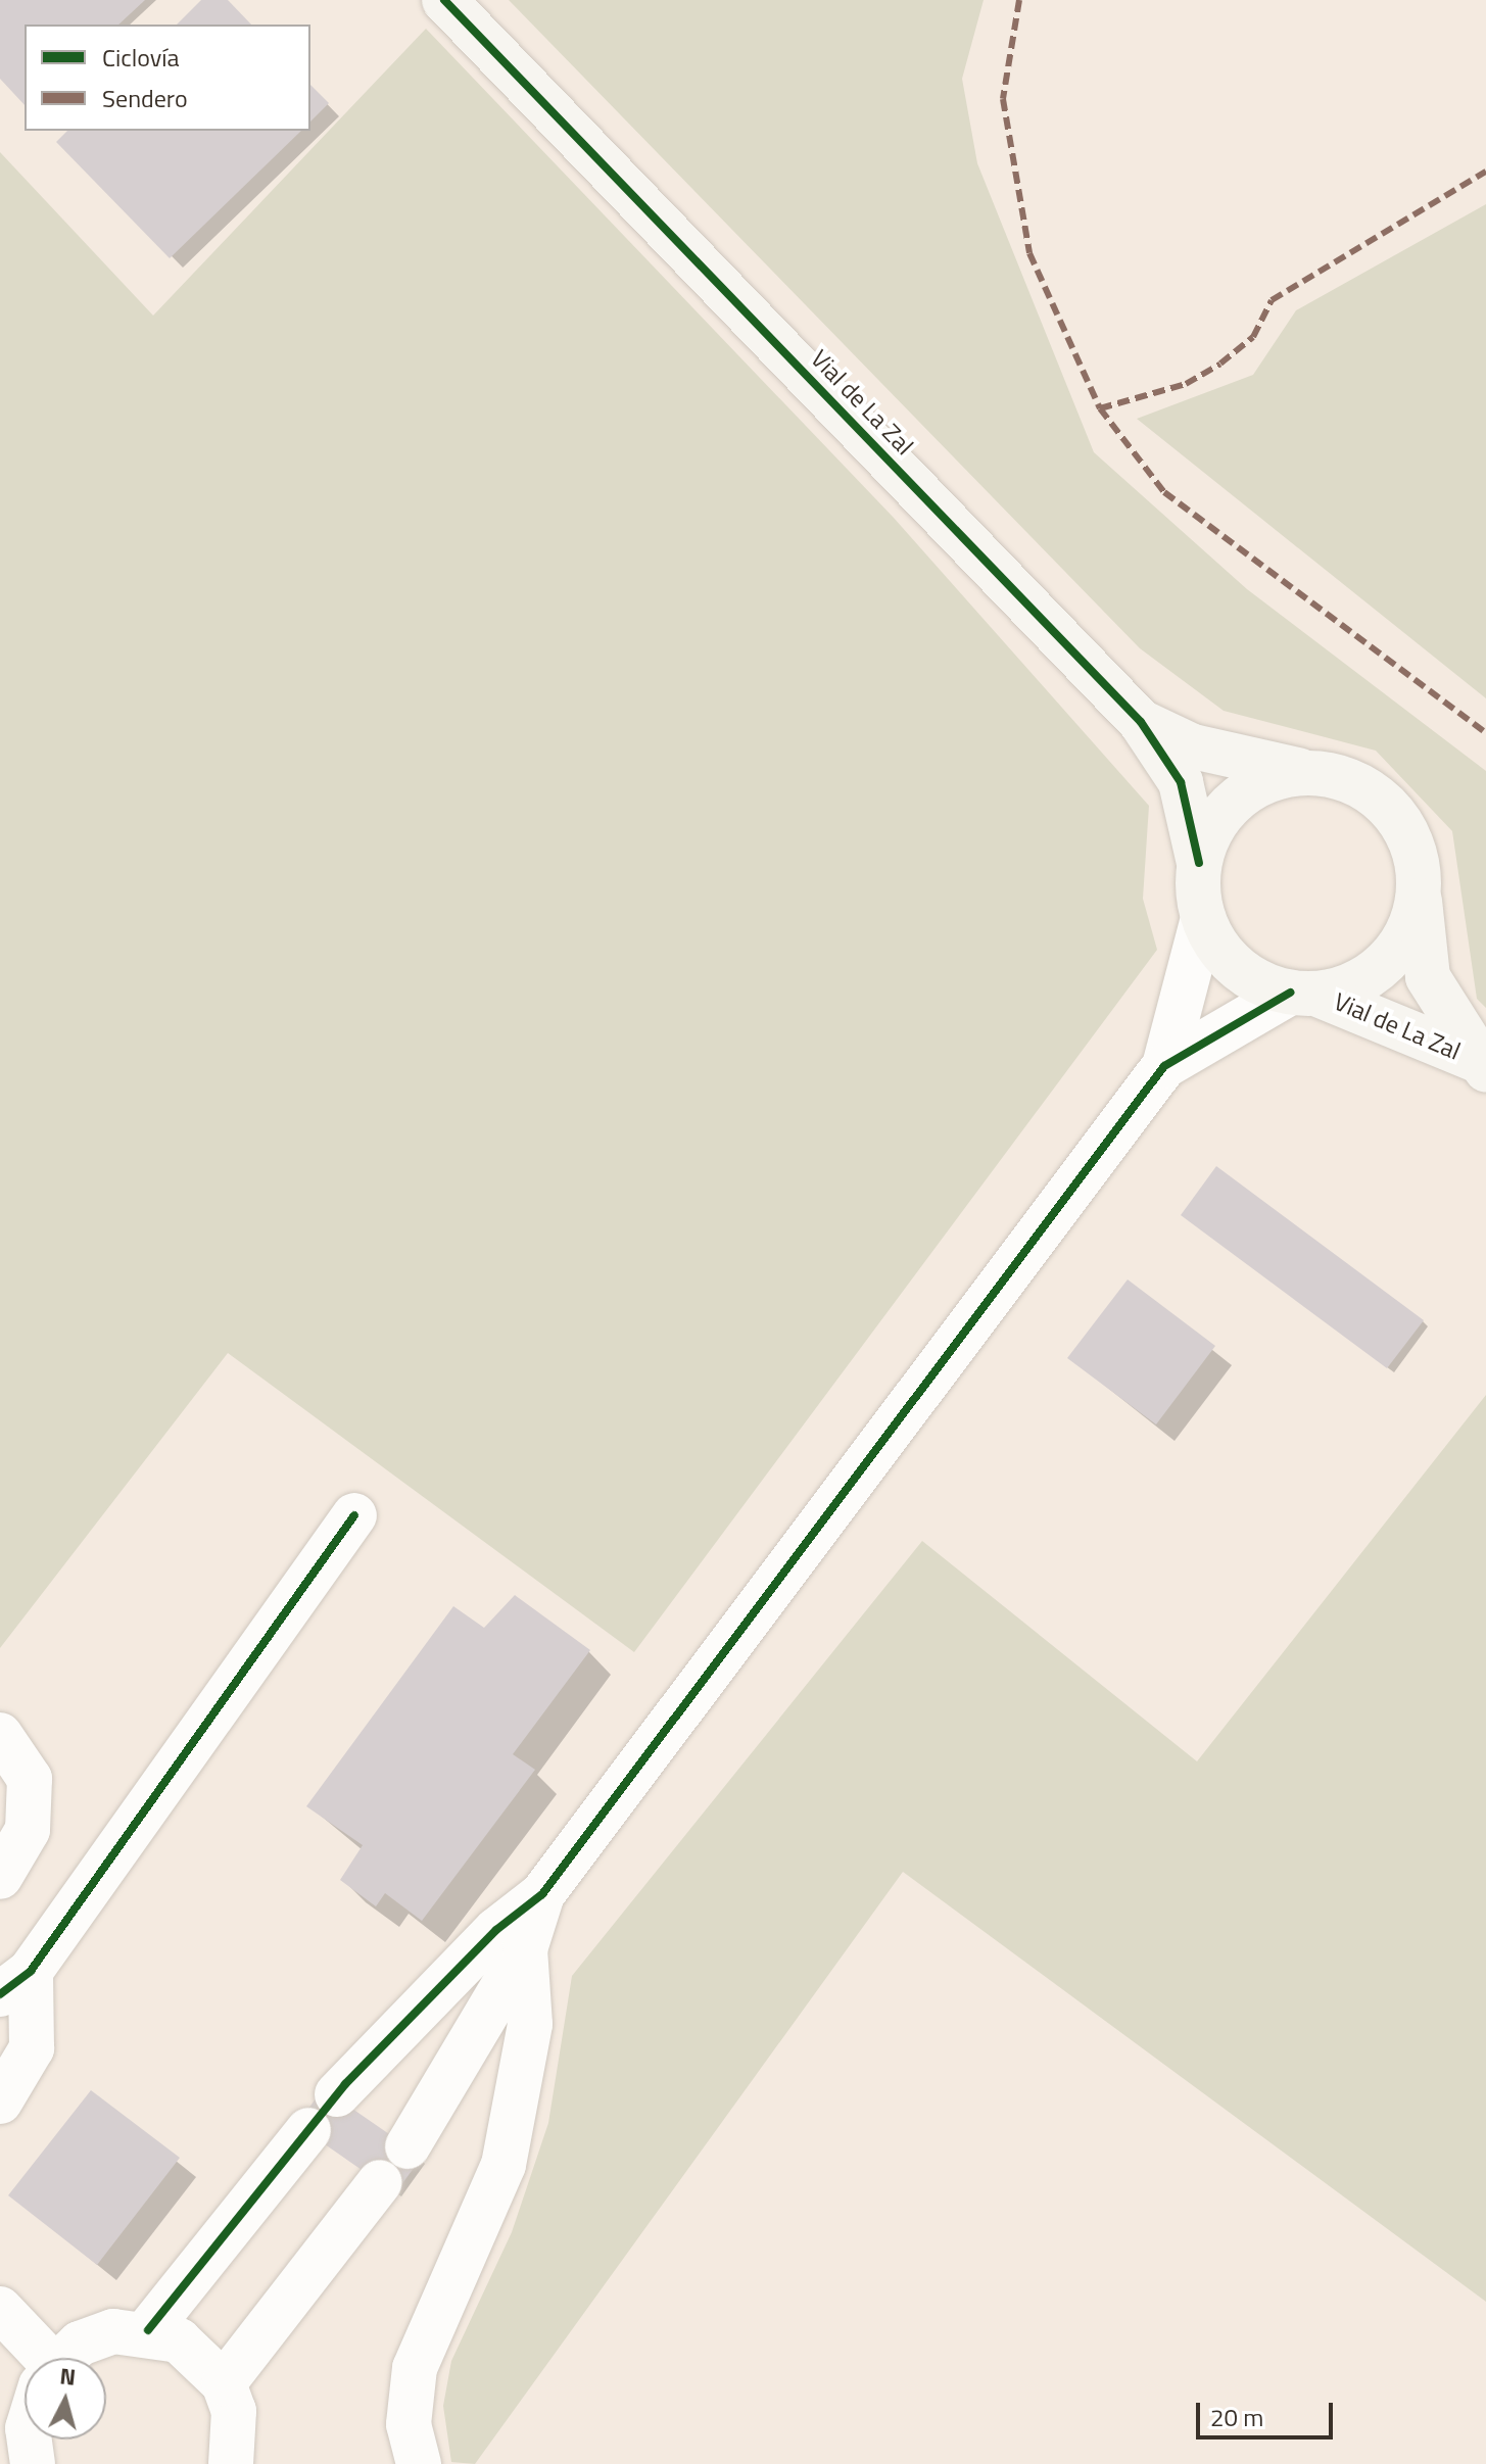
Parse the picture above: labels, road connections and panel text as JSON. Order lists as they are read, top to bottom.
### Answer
{
  "streets": {
    "street": ["Vial de La Zal"]
  },
  "legend": ["Ciclovía", "Sendero"],
  "scale_bar": "20 m",
  "north": "top"
}
